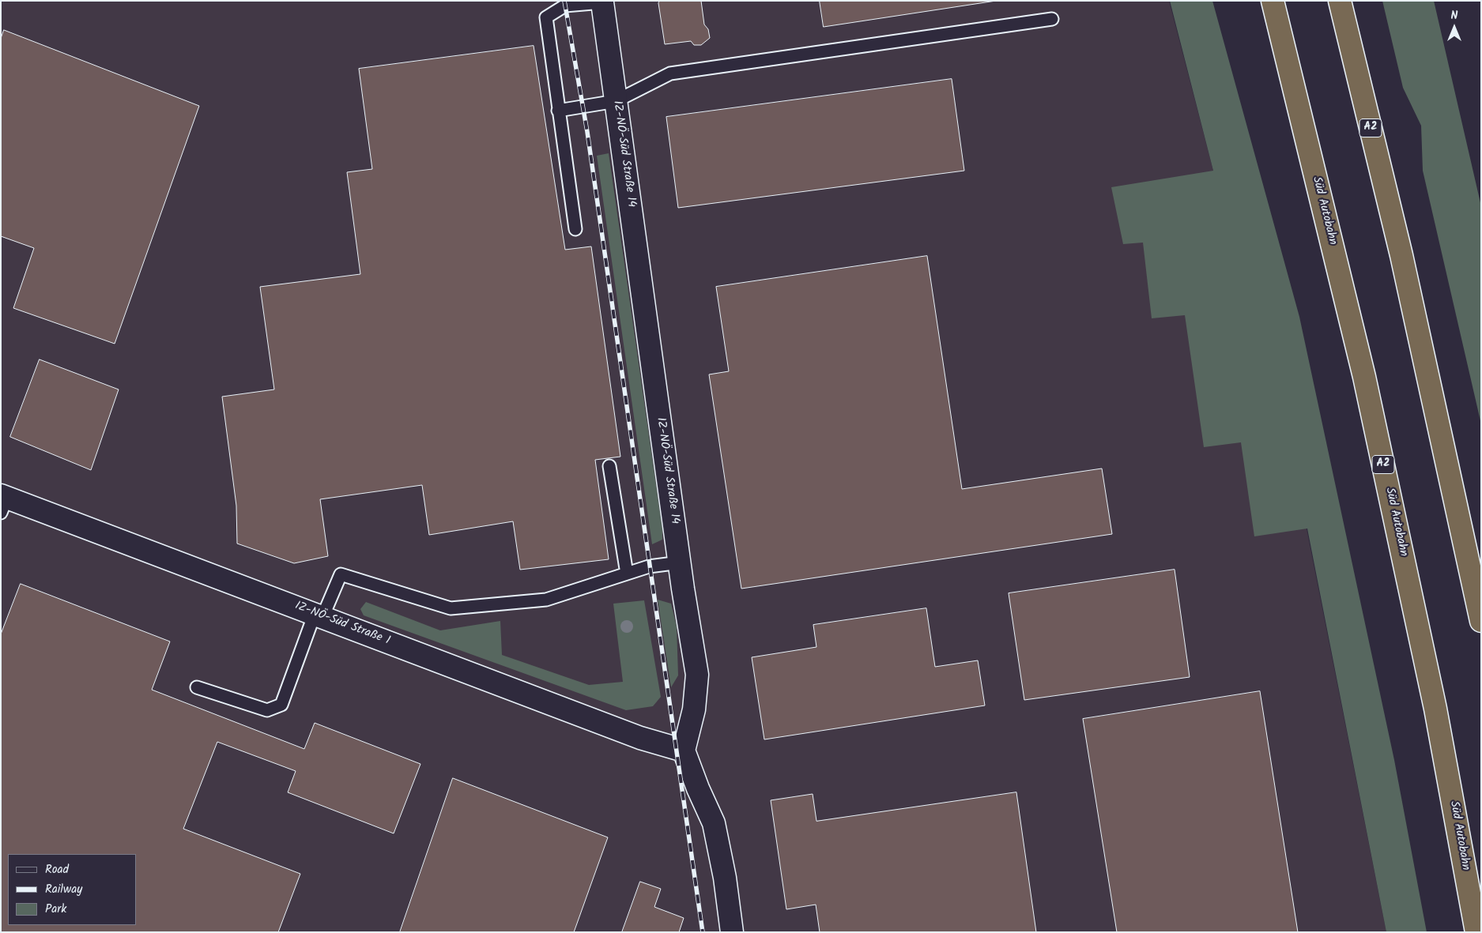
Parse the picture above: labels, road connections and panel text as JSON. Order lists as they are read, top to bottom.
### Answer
{
  "streets": {
    "highway": ["A2", "Süd Autobahn"],
    "street": ["IZ-NÖ-Süd Straße 14", "IZ-NÖ-Süd Straße 1"]
  },
  "crossings": [
    ["IZ-NÖ-Süd Straße 14", "IZ-NÖ-Süd Straße 1"]
  ],
  "legend": ["Road", "Railway", "Park"],
  "north": "top"
}
